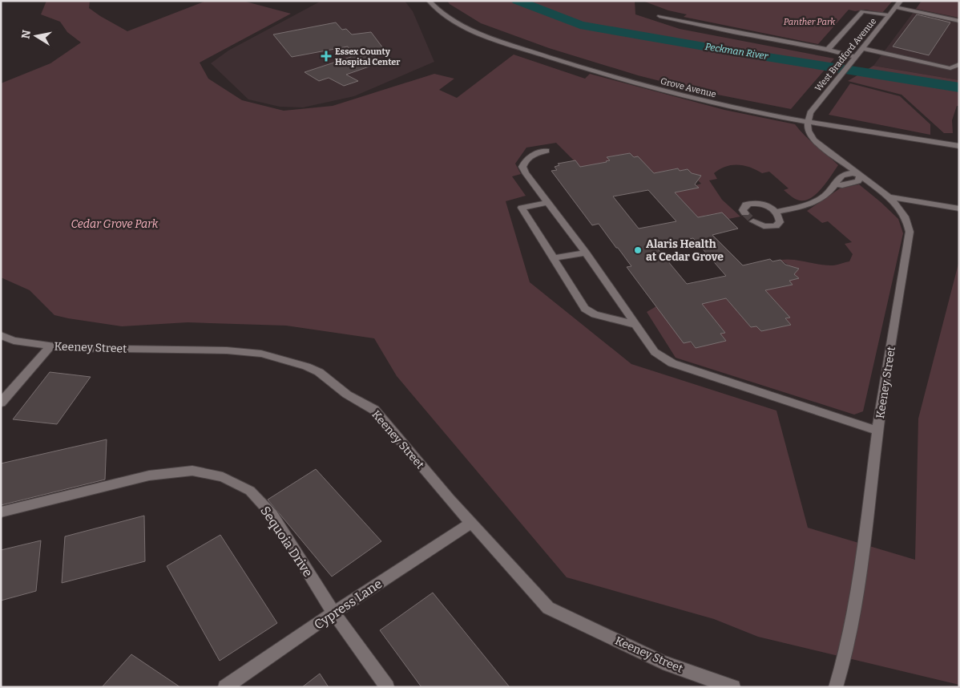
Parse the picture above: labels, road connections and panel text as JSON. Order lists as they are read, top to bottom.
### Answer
{
  "streets": {
    "street": [
      "West Bradford Avenue",
      "Grove Avenue",
      "Keeney Street",
      "Sequoia Drive",
      "Cypress Lane"
    ]
  },
  "crossings": [
    ["West Bradford Avenue", "Grove Avenue"],
    ["West Bradford Avenue", "Keeney Street"],
    ["Grove Avenue", "Keeney Street"],
    ["Keeney Street", "Cypress Lane"],
    ["Sequoia Drive", "Cypress Lane"]
  ],
  "water": ["Peckman River"],
  "parks": ["Panther Park", "Cedar Grove Park"],
  "places": {
    "health": ["Essex County Hospital Center"],
    "other": ["Alaris Health at Cedar Grove"]
  },
  "north": "left"
}
